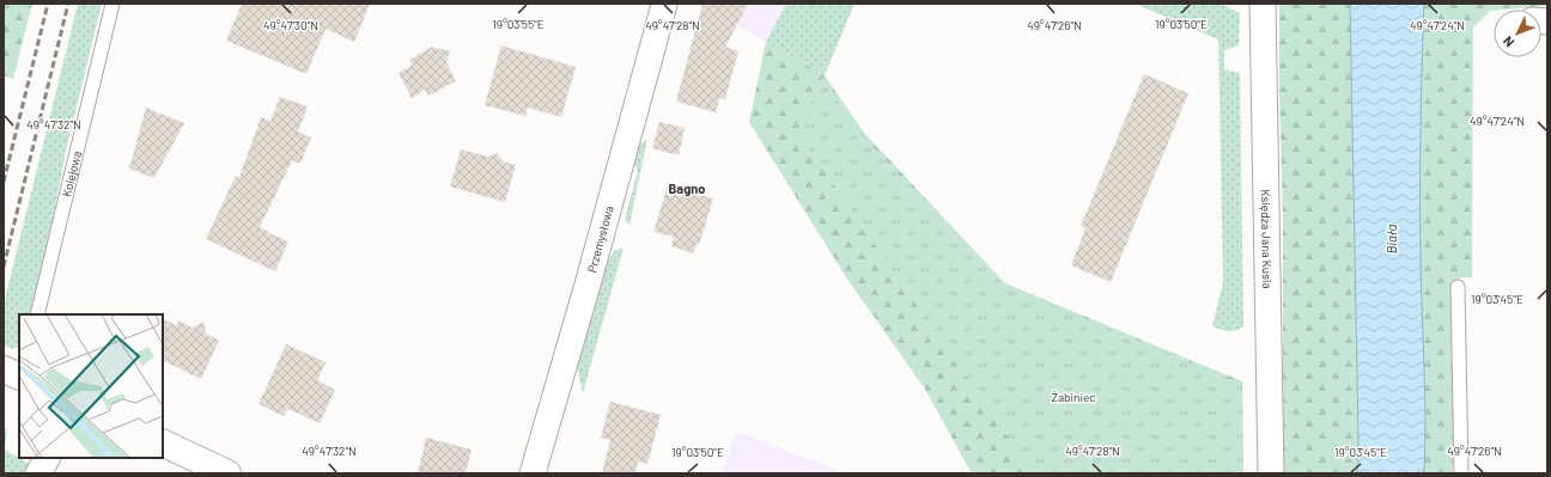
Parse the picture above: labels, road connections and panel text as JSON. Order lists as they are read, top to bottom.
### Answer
{
  "streets": {
    "street": ["Przemysłowa", "Księdza Jana Kusia"],
    "lane": ["Kolejowa"]
  },
  "districts": ["Bagno"],
  "water": ["Biała"],
  "parks": ["Żabiniec"],
  "north": "bottom left",
  "coordinates": [
    "19°03'55\"E",
    "19°03'50\"E",
    "49°47'26\"N",
    "49°47'24\"N",
    "49°47'30\"N",
    "49°47'28\"N",
    "49°47'32\"N",
    "19°03'45\"E"
  ]
}
